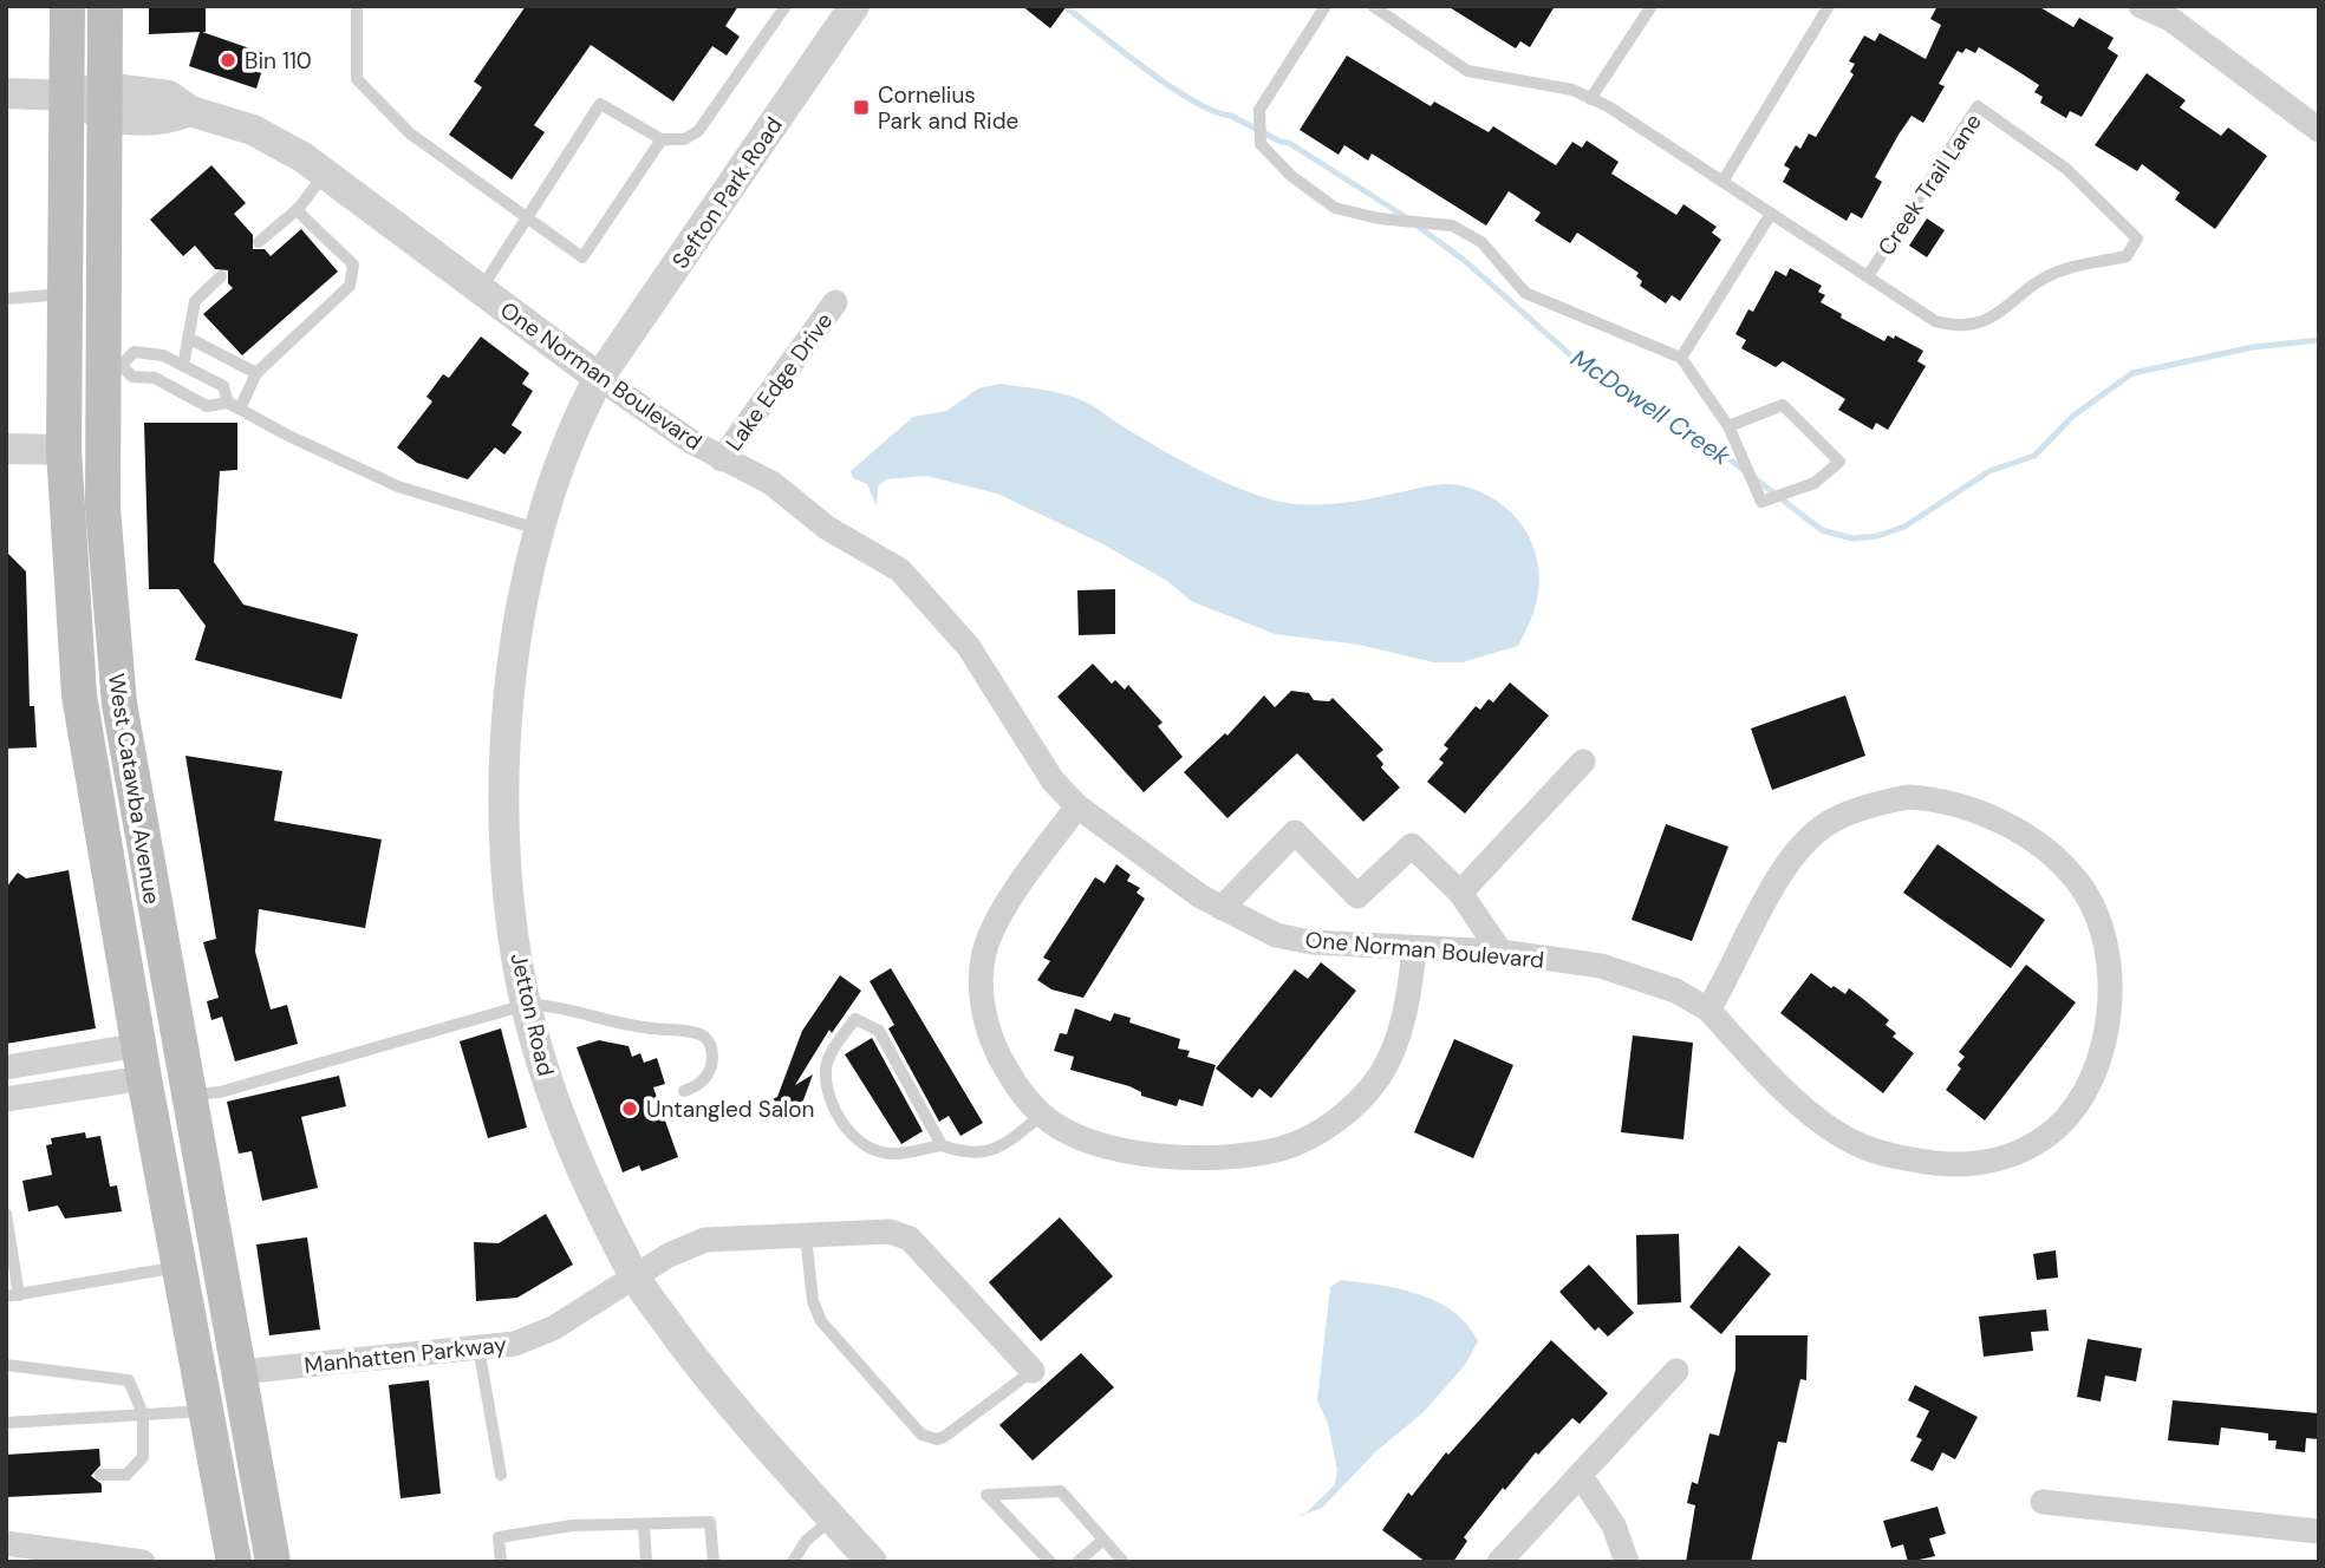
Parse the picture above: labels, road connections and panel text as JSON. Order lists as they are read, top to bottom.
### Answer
{
  "streets": {
    "main road": ["West Catawba Avenue"],
    "street": [
      "Sefton Park Road",
      "One Norman Boulevard",
      "Lake Edge Drive",
      "Jetton Road",
      "Manhatten Parkway"
    ],
    "lane": ["Creek Trail Lane"]
  },
  "crossings": [
    ["Sefton Park Road", "One Norman Boulevard"],
    ["Sefton Park Road", "Jetton Road"],
    ["One Norman Boulevard", "Lake Edge Drive"],
    ["One Norman Boulevard", "West Catawba Avenue"],
    ["One Norman Boulevard", "Jetton Road"],
    ["West Catawba Avenue", "Manhatten Parkway"],
    ["Jetton Road", "Manhatten Parkway"]
  ],
  "water": ["McDowell Creek"],
  "places": {
    "other": ["Bin 110", "Untangled Salon"],
    "transit": ["Cornelius Park and Ride"]
  }
}
